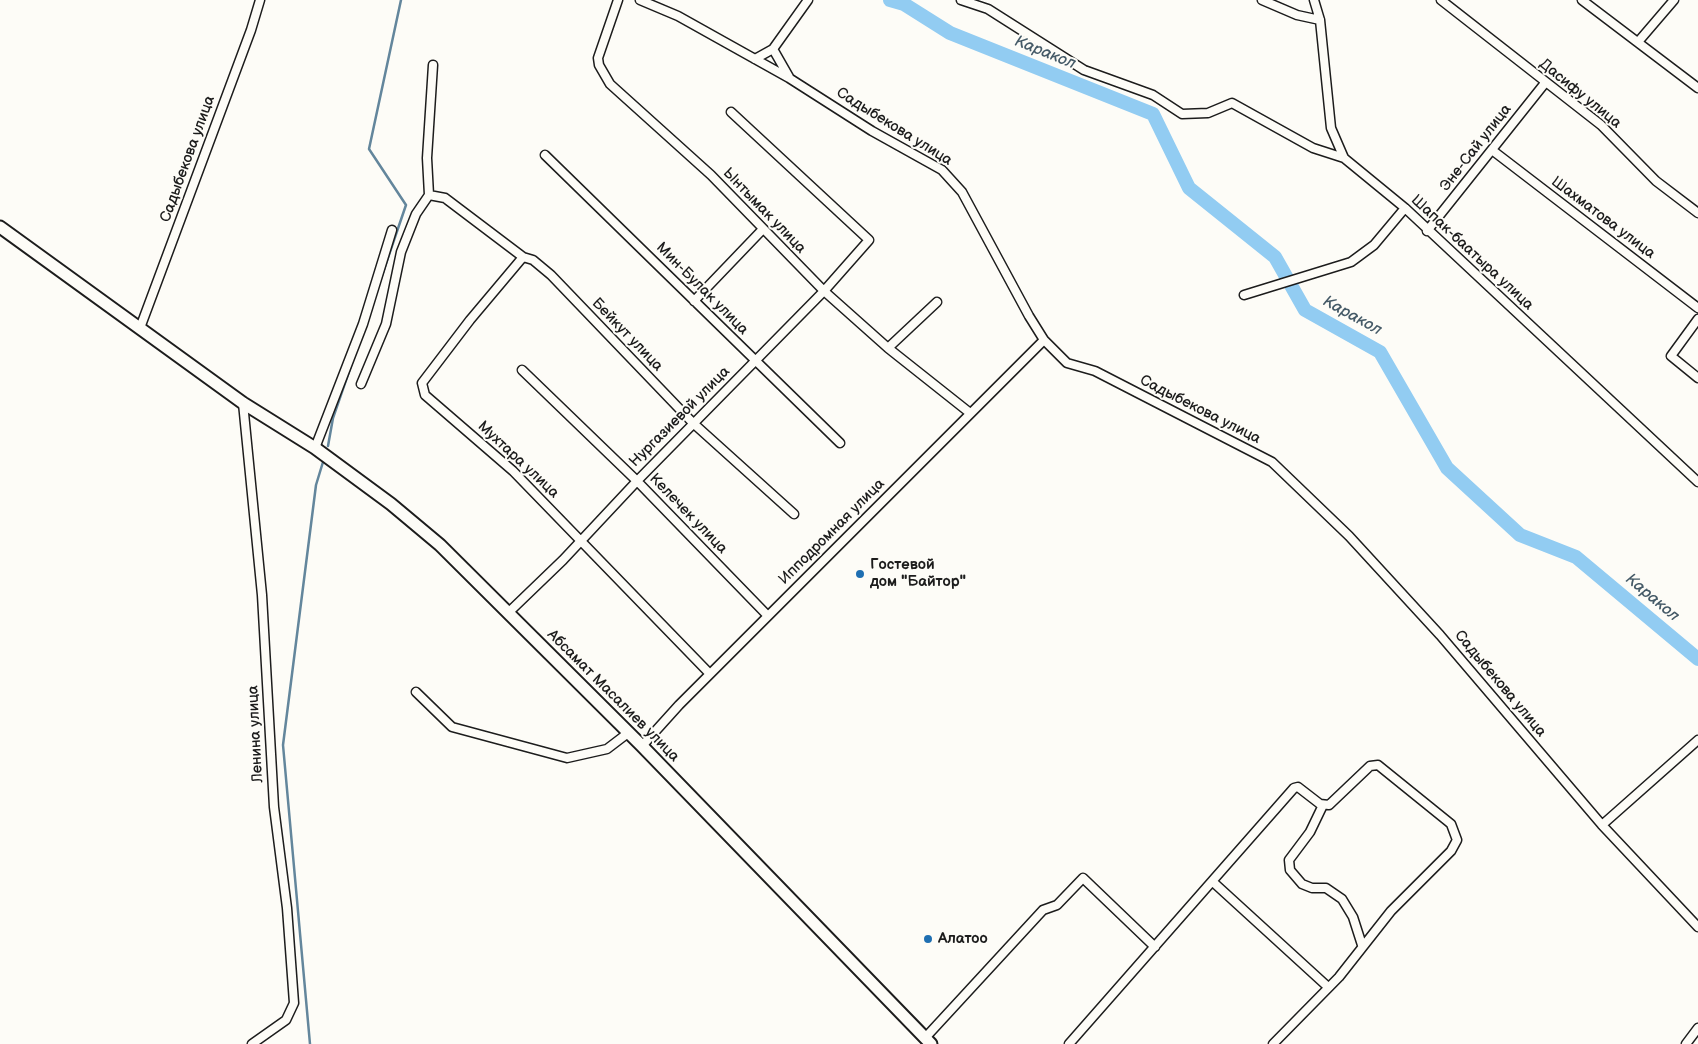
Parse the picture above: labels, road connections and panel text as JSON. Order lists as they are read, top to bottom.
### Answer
{
  "streets": {
    "street": [
      "Дасифу улица",
      "Садыбекова улица",
      "Эне-Сай улица",
      "Ынтымак улица",
      "Шахматова улица",
      "Шапак-баатыра улица",
      "Мин-Булак улица",
      "Бейкут улица",
      "Нургазиевой улица",
      "Мухтара улица",
      "Келечек улица",
      "Ипподромная улица",
      "Абсамат Масалиев улица",
      "Ленина улица"
    ]
  },
  "crossings": [
    ["Дасифу улица", "Эне-Сай улица"],
    ["Садыбекова улица", "Ипподромная улица"],
    ["Садыбекова улица", "Абсамат Масалиев улица"],
    ["Эне-Сай улица", "Шахматова улица"],
    ["Эне-Сай улица", "Шапак-баатыра улица"],
    ["Ынтымак улица", "Нургазиевой улица"],
    ["Ынтымак улица", "Ипподромная улица"],
    ["Мин-Булак улица", "Нургазиевой улица"],
    ["Бейкут улица", "Нургазиевой улица"],
    ["Бейкут улица", "Мухтара улица"],
    ["Нургазиевой улица", "Мухтара улица"],
    ["Нургазиевой улица", "Келечек улица"],
    ["Нургазиевой улица", "Абсамат Масалиев улица"],
    ["Мухтара улица", "Ипподромная улица"],
    ["Келечек улица", "Ипподромная улица"],
    ["Ипподромная улица", "Абсамат Масалиев улица"],
    ["Абсамат Масалиев улица", "Ленина улица"]
  ],
  "water": ["Каракол"],
  "places": ["Гостевой дом \"Байтор\"", "Алатоо"]
}
